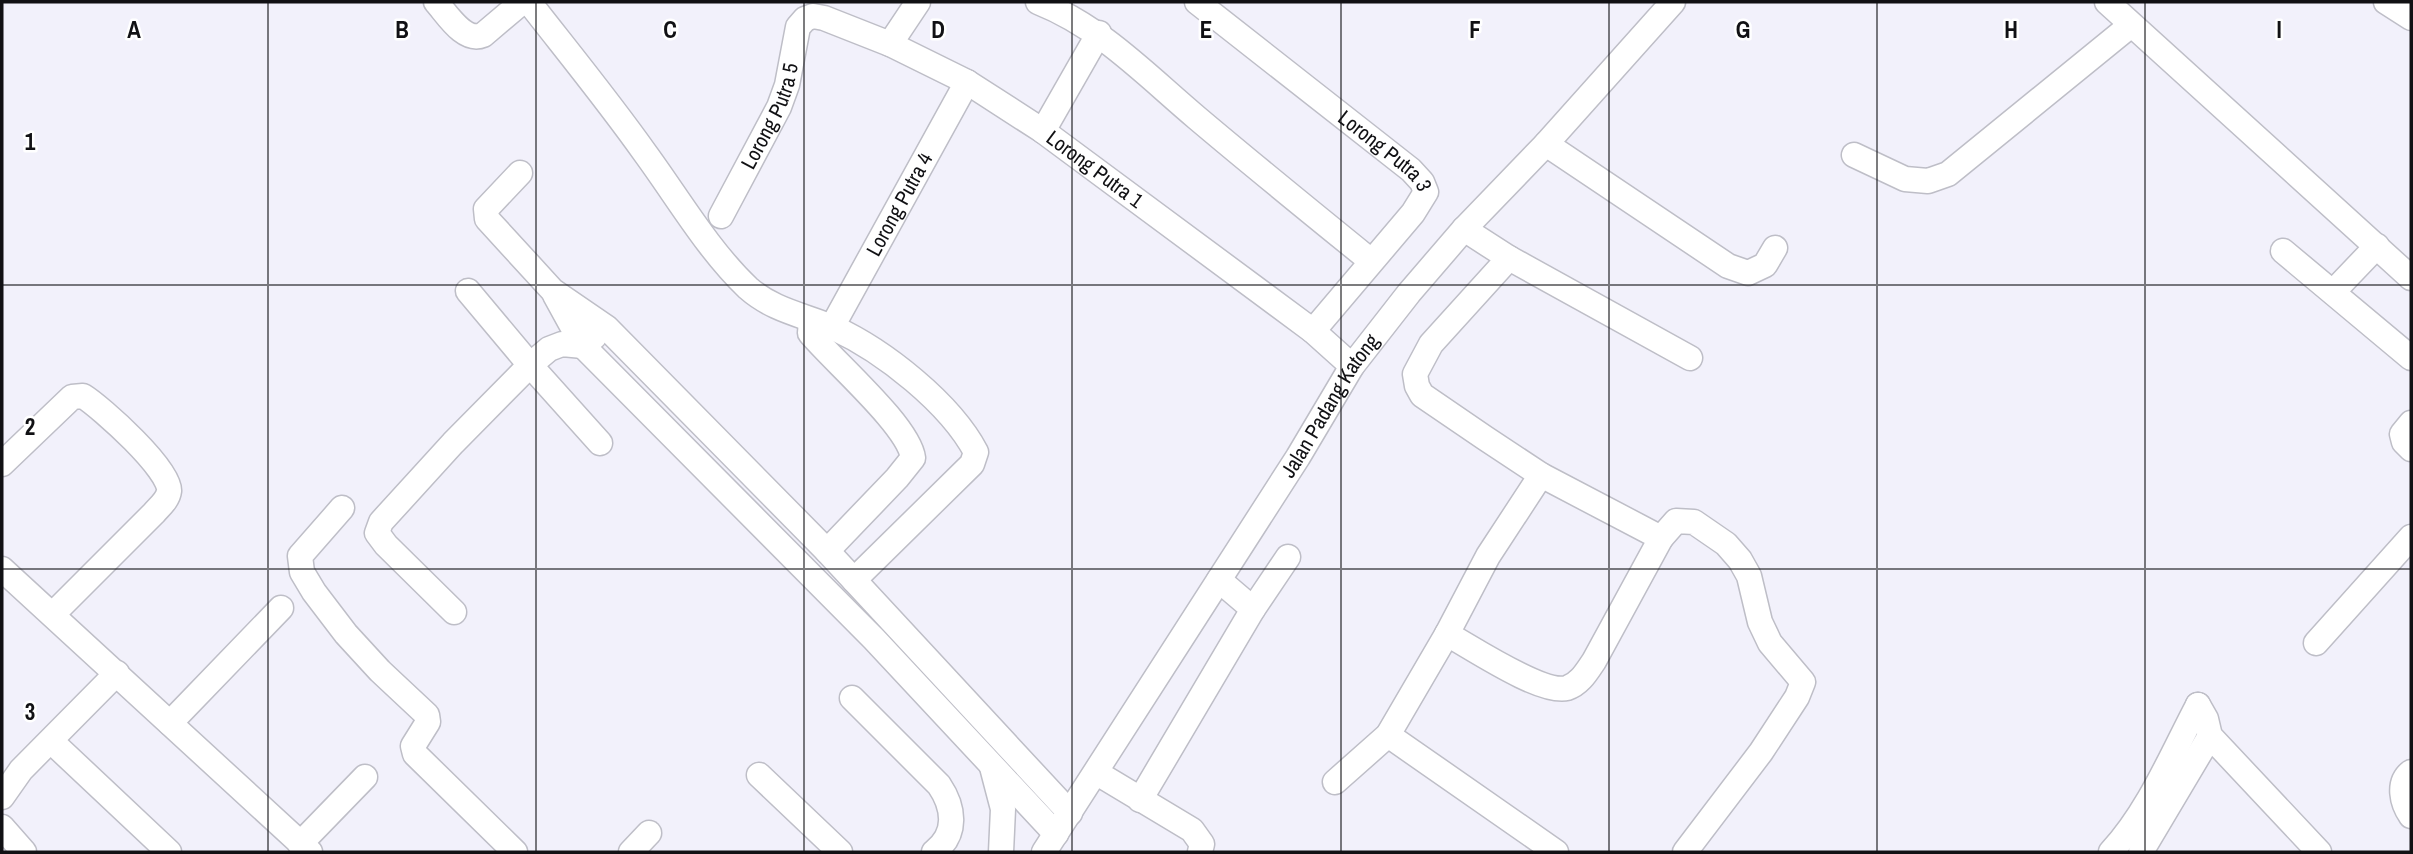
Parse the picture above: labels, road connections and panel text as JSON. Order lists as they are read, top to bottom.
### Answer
{
  "streets": {
    "street": [
      "Lorong Putra 5",
      "Lorong Putra 3",
      "Lorong Putra 1",
      "Lorong Putra 4",
      "Jalan Padang Katong"
    ]
  },
  "crossings": [
    ["Lorong Putra 5", "Lorong Putra 1"],
    ["Lorong Putra 3", "Lorong Putra 1"],
    ["Lorong Putra 1", "Lorong Putra 4"],
    ["Lorong Putra 1", "Jalan Padang Katong"]
  ],
  "grid": {
    "columns": [
      "A",
      "B",
      "C",
      "D",
      "E",
      "F",
      "G",
      "H",
      "I"
    ],
    "rows": ["1", "2", "3"]
  }
}
